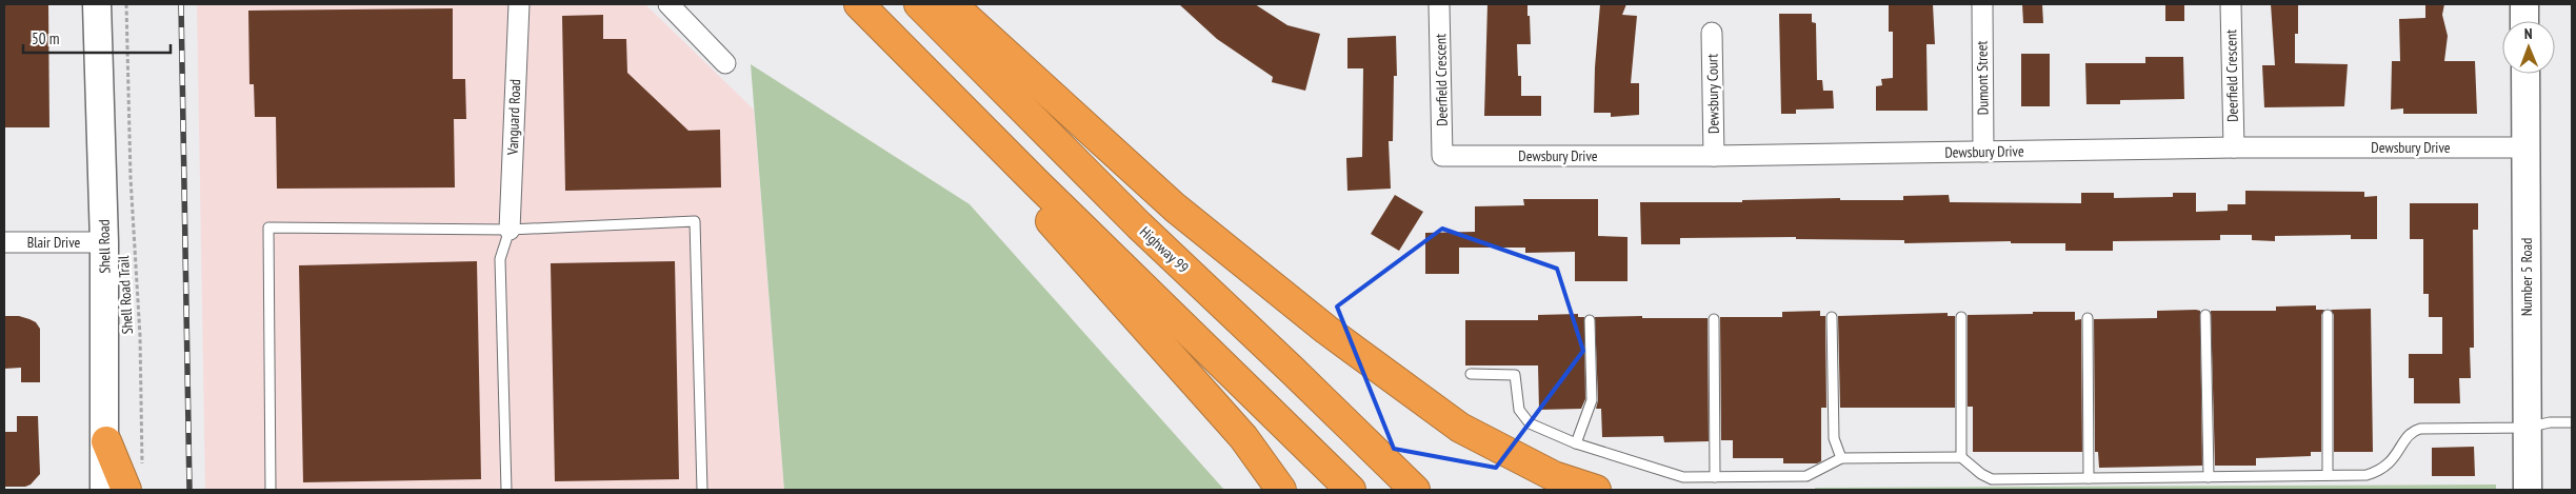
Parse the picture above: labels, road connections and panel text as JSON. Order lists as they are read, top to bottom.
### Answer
{
  "streets": {
    "highway": ["Highway 99"],
    "main road": ["Shell Road", "Number 5 Road"],
    "street": [
      "Deerfield Crescent",
      "Dumont Street",
      "Dewsbury Court",
      "Vanguard Road",
      "Dewsbury Drive",
      "Blair Drive"
    ],
    "path": ["Shell Road Trail"]
  },
  "crossings": [
    ["Deerfield Crescent", "Dewsbury Drive"],
    ["Dumont Street", "Dewsbury Drive"],
    ["Dewsbury Court", "Dewsbury Drive"],
    ["Dewsbury Drive", "Number 5 Road"],
    ["Blair Drive", "Shell Road"]
  ],
  "scale_bar": "50 m",
  "north": "top"
}
